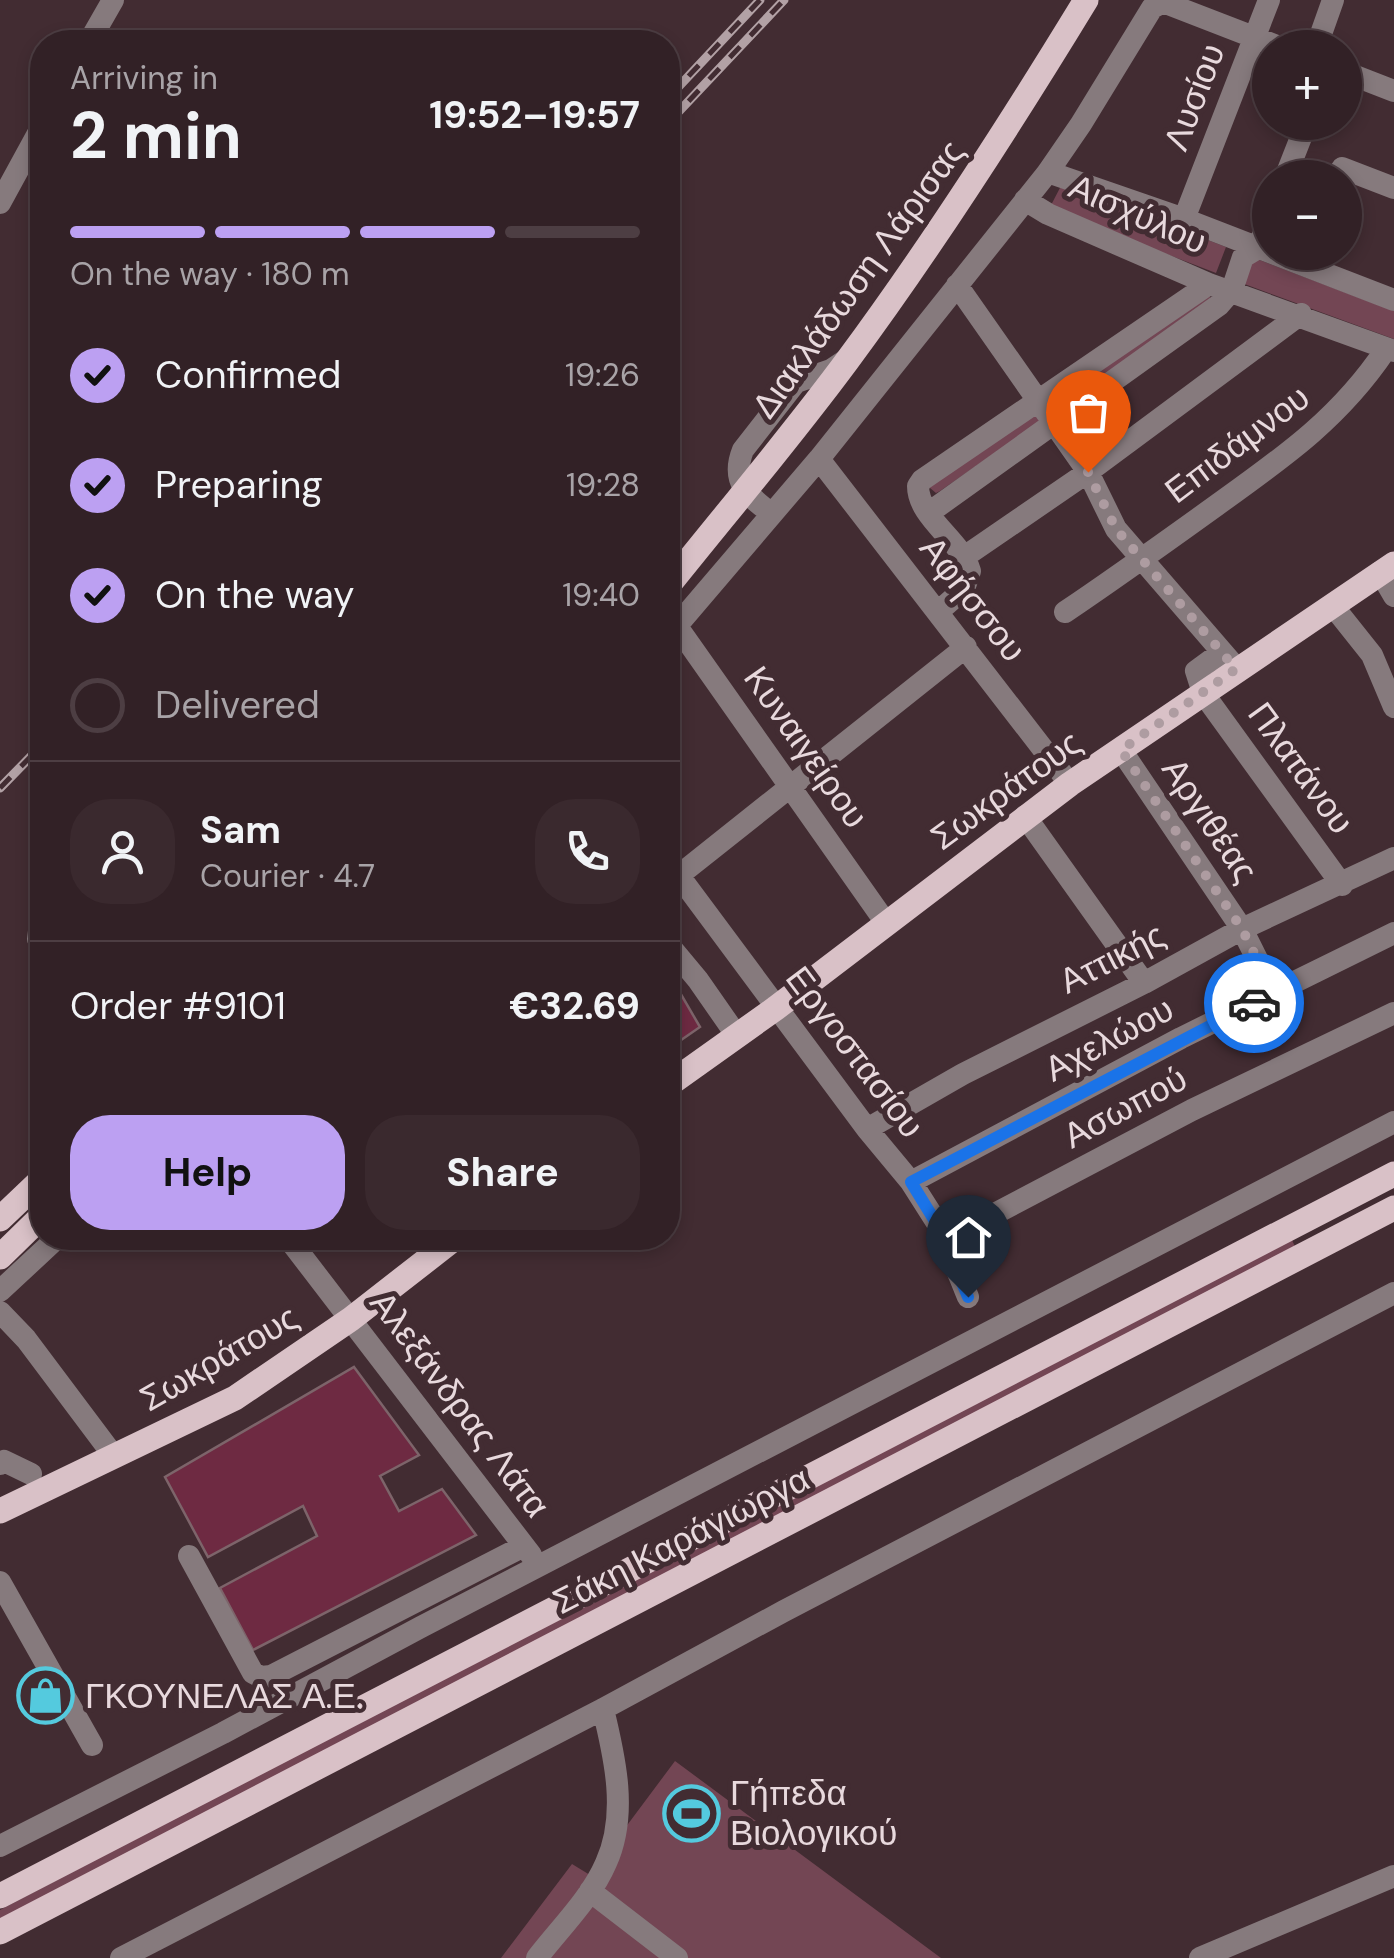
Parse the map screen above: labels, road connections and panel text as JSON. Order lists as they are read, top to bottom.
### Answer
{
  "streets": {
    "main road": ["Διακλάδωση Λάρισας", "Σωκράτους", "Σάκη Καράγιωργα"],
    "street": [
      "Λυσίου",
      "Αισχύλου",
      "Επιδάμνου",
      "Αφήσσου",
      "Κυναιγείρου",
      "Πλατάνου",
      "Αργιθέας",
      "Αττικής",
      "Αχελώου",
      "Εργοστασίου",
      "Ασωπού",
      "Αλεξάνδρας Λάτα"
    ]
  },
  "crossings": [
    ["Λυσίου", "Αισχύλου"],
    ["Αισχύλου", "Επιδάμνου"],
    ["Επιδάμνου", "Πλατάνου"],
    ["Αφήσσου", "Σωκράτους"],
    ["Κυναιγείρου", "Σωκράτους"],
    ["Πλατάνου", "Σωκράτους"],
    ["Πλατάνου", "Αττικής"],
    ["Σωκράτους", "Αργιθέας"],
    ["Σωκράτους", "Εργοστασίου"],
    ["Σωκράτους", "Αλεξάνδρας Λάτα"],
    ["Αργιθέας", "Αττικής"],
    ["Αργιθέας", "Αχελώου"],
    ["Αττικής", "Εργοστασίου"],
    ["Αχελώου", "Εργοστασίου"],
    ["Εργοστασίου", "Ασωπού"]
  ],
  "places": {
    "shop": ["ΓΚΟΥΝΕΛΑΣ Α.Ε."],
    "sports": ["Γήπεδα Βιολογικού"]
  },
  "page": {
    "map_buttons": ["+", "−"],
    "heading": ["2 min", "Arriving in", "19:52–19:57"],
    "panel": [
      "Sam",
      "Courier · 4.7",
      "Order #9101",
      "€32.69"
    ],
    "bar": "On the way · 180 m",
    "list": [
      ["Confirmed", "19:26"],
      ["Preparing", "19:28"],
      ["On the way", "19:40"],
      "Delivered"
    ],
    "buttons": ["Help", "Share"]
  }
}
